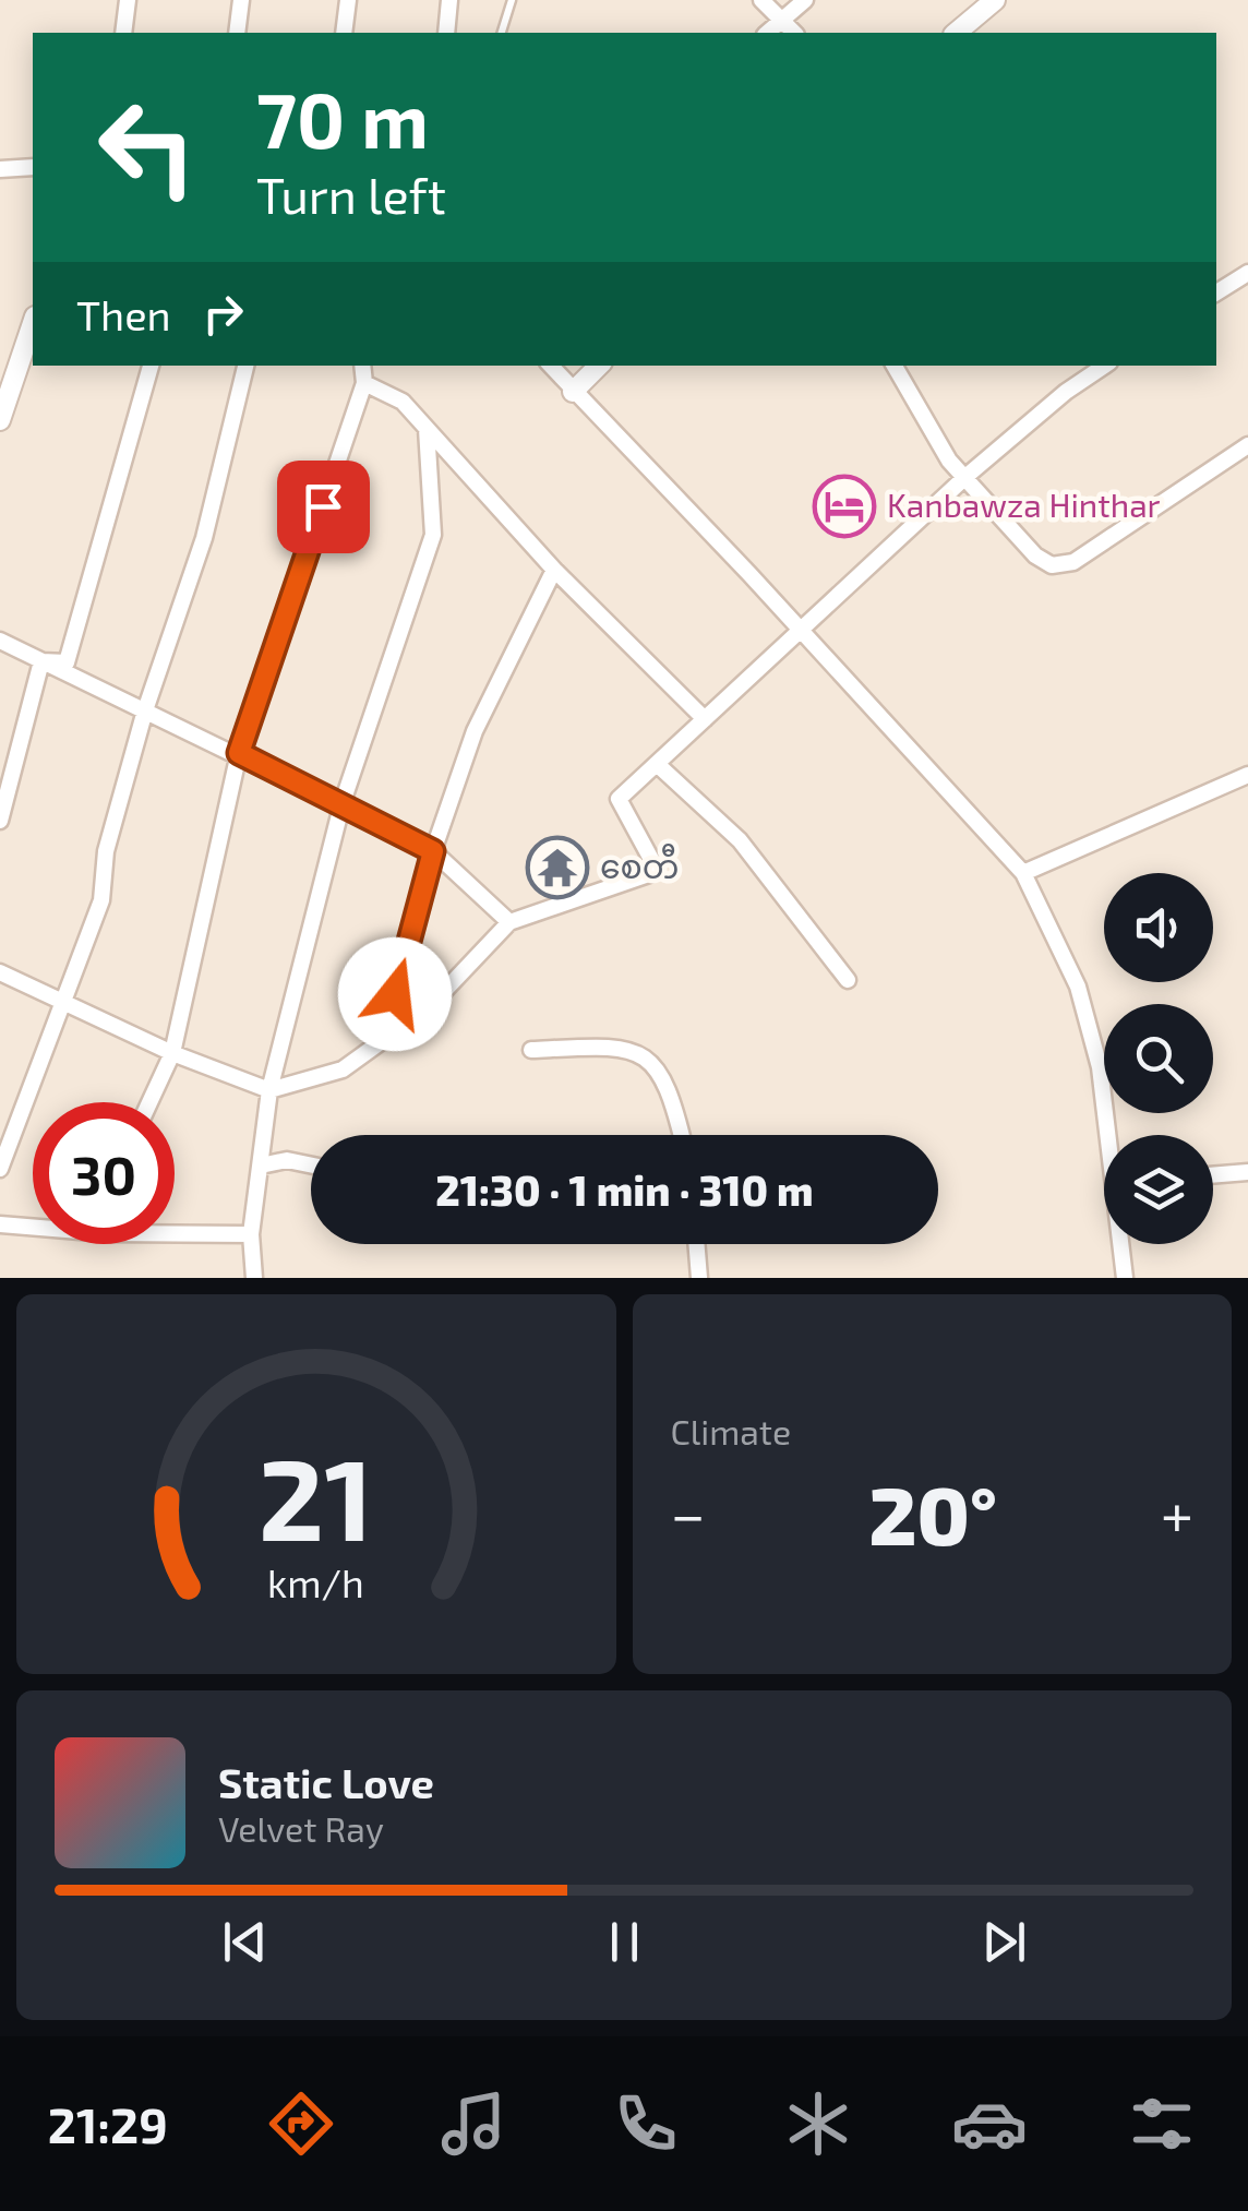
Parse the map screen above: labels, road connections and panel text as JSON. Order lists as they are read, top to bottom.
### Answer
{
  "places": {
    "hotel": ["Kanbawza Hinthar"],
    "temple": ["စေတီ"]
  },
  "page": {
    "turn": ["70 m", "Turn left"],
    "then": "Then",
    "limit": "30",
    "trip": "21:30 · 1 min · 310 m",
    "tile": "Climate",
    "heat": ["−", "20°", "+"],
    "song": ["Static Love", "Velvet Ray"],
    "tabs": "21:29",
    "gauge": ["21", "km/h"]
  }
}
